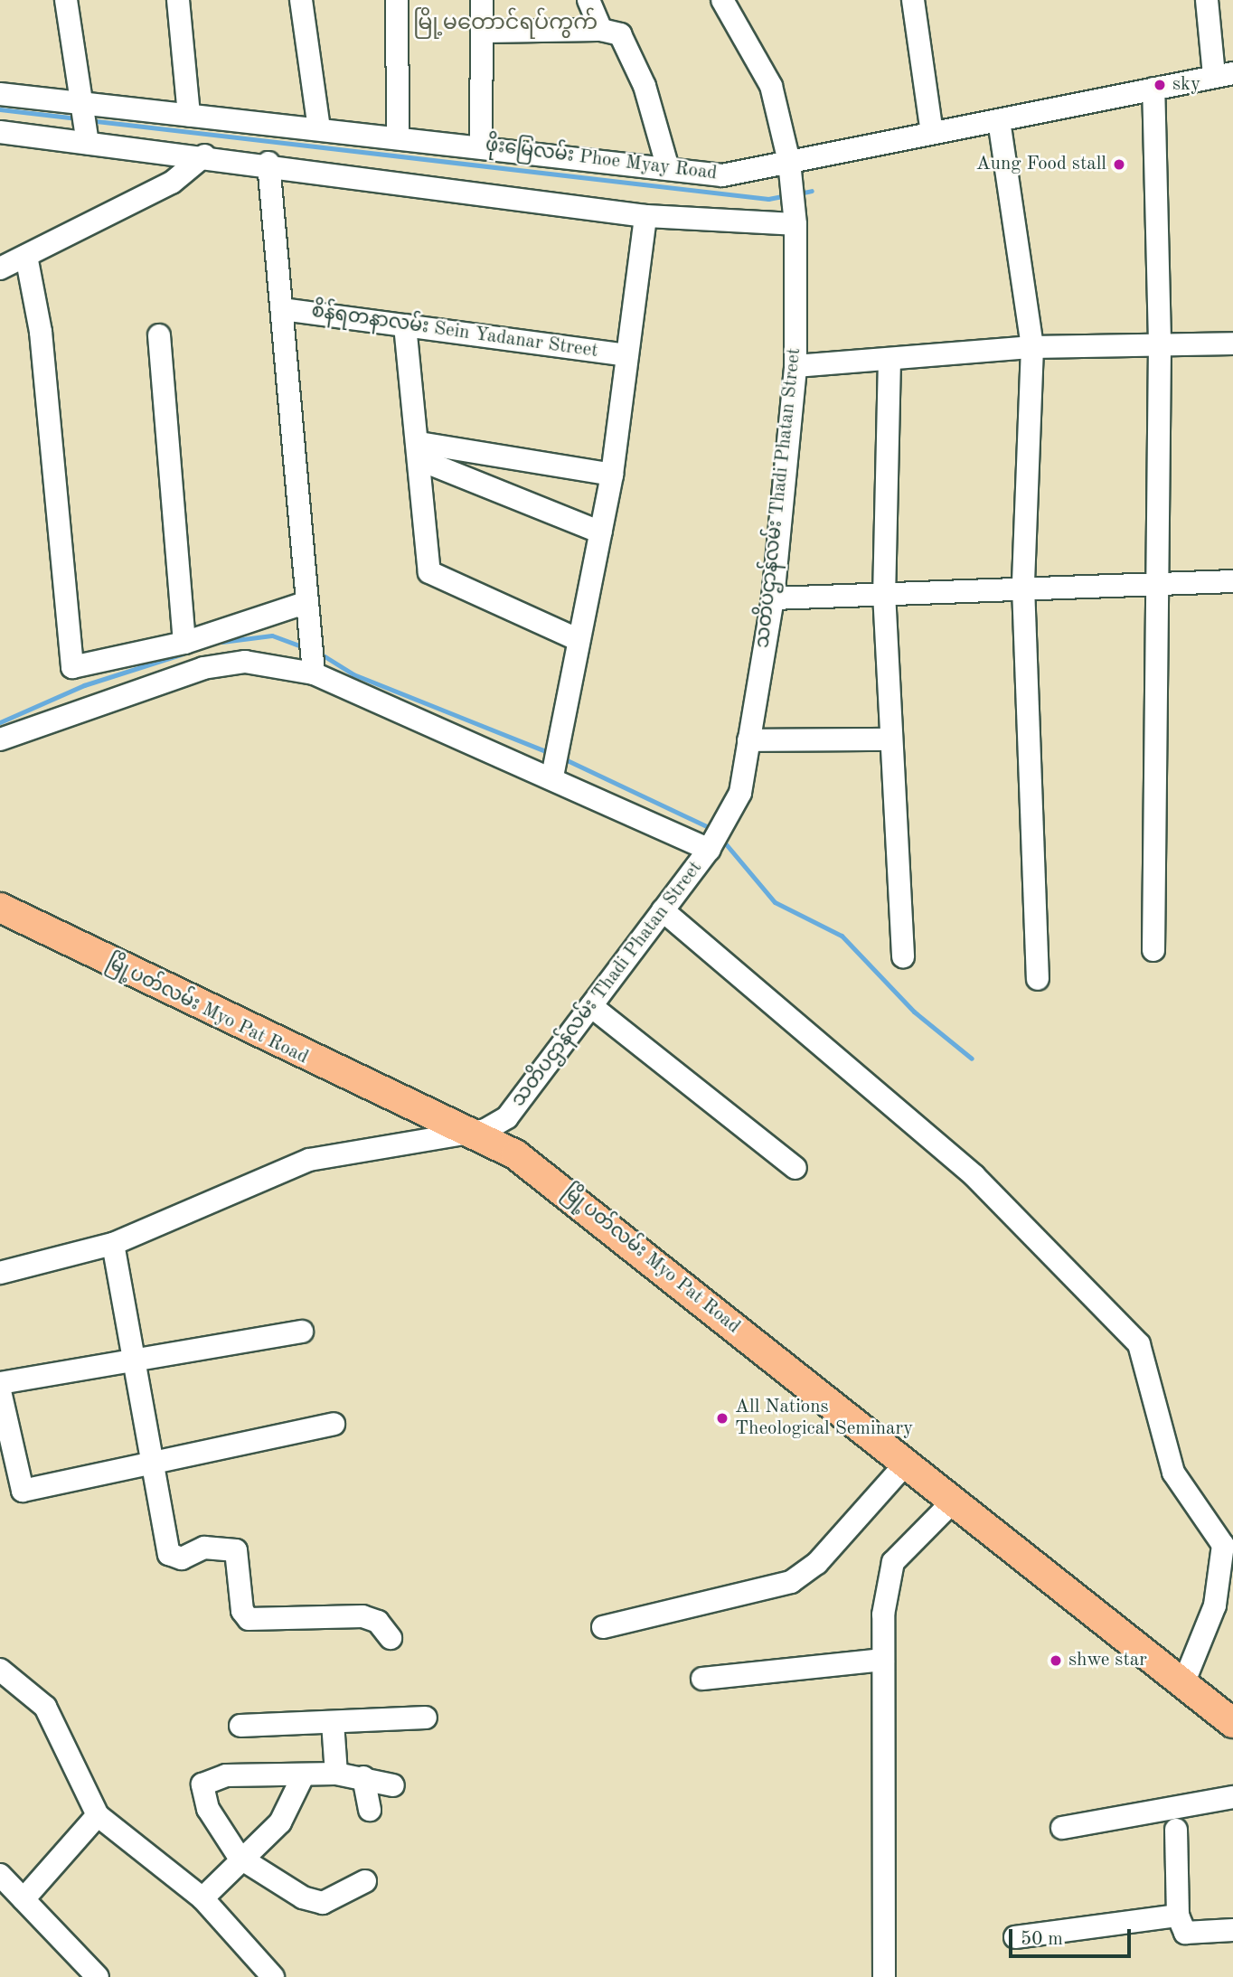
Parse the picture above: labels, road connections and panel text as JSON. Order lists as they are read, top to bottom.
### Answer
{
  "streets": {
    "main road": ["မြို့ပတ်လမ်း Myo Pat Road"],
    "street": ["ဖိုးမြေလမ်း Phoe Myay Road", "စိန်ရတနာလမ်း Sein Yadanar Street", "သတိပဌာန်လမ်း Thadi Phatan Street"]
  },
  "crossings": [
    ["ဖိုးမြေလမ်း Phoe Myay Road", "သတိပဌာန်လမ်း Thadi Phatan Street"],
    ["သတိပဌာန်လမ်း Thadi Phatan Street", "မြို့ပတ်လမ်း Myo Pat Road"]
  ],
  "districts": ["မြို့မတောင်ရပ်ကွက်"],
  "places": [
    "sky",
    "Aung Food stall",
    "All Nations Theological Seminary",
    "shwe star"
  ],
  "scale_bar": "50 m"
}
